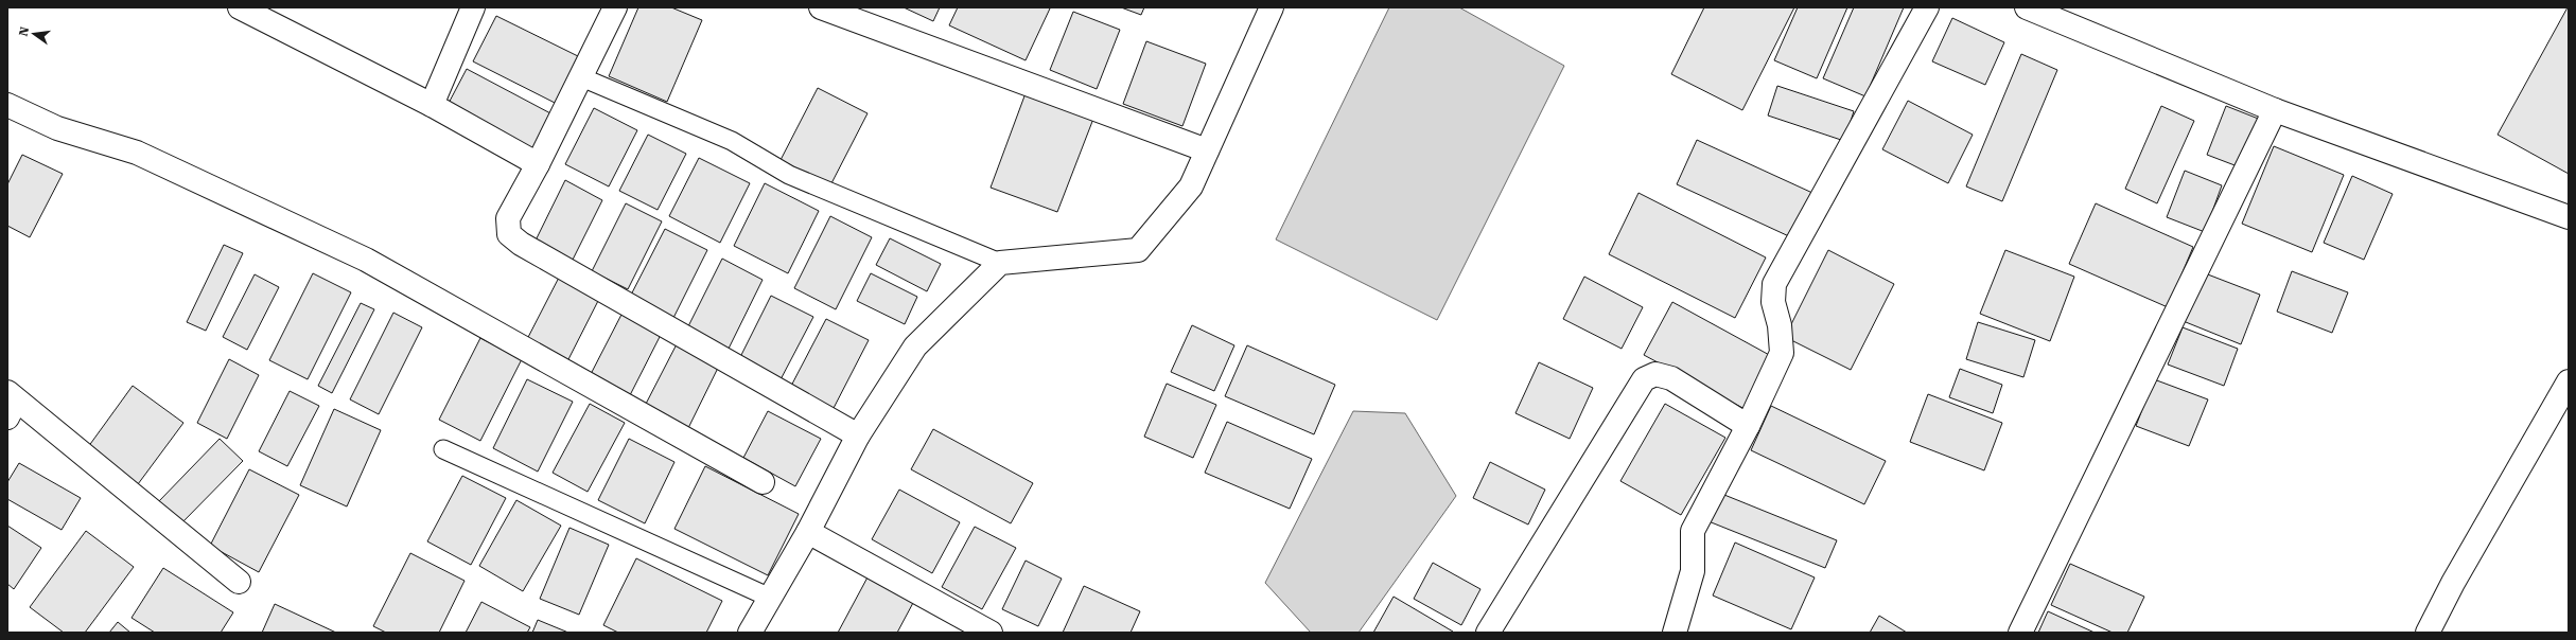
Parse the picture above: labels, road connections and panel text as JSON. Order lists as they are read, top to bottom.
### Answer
{
  "north": "left"
}
